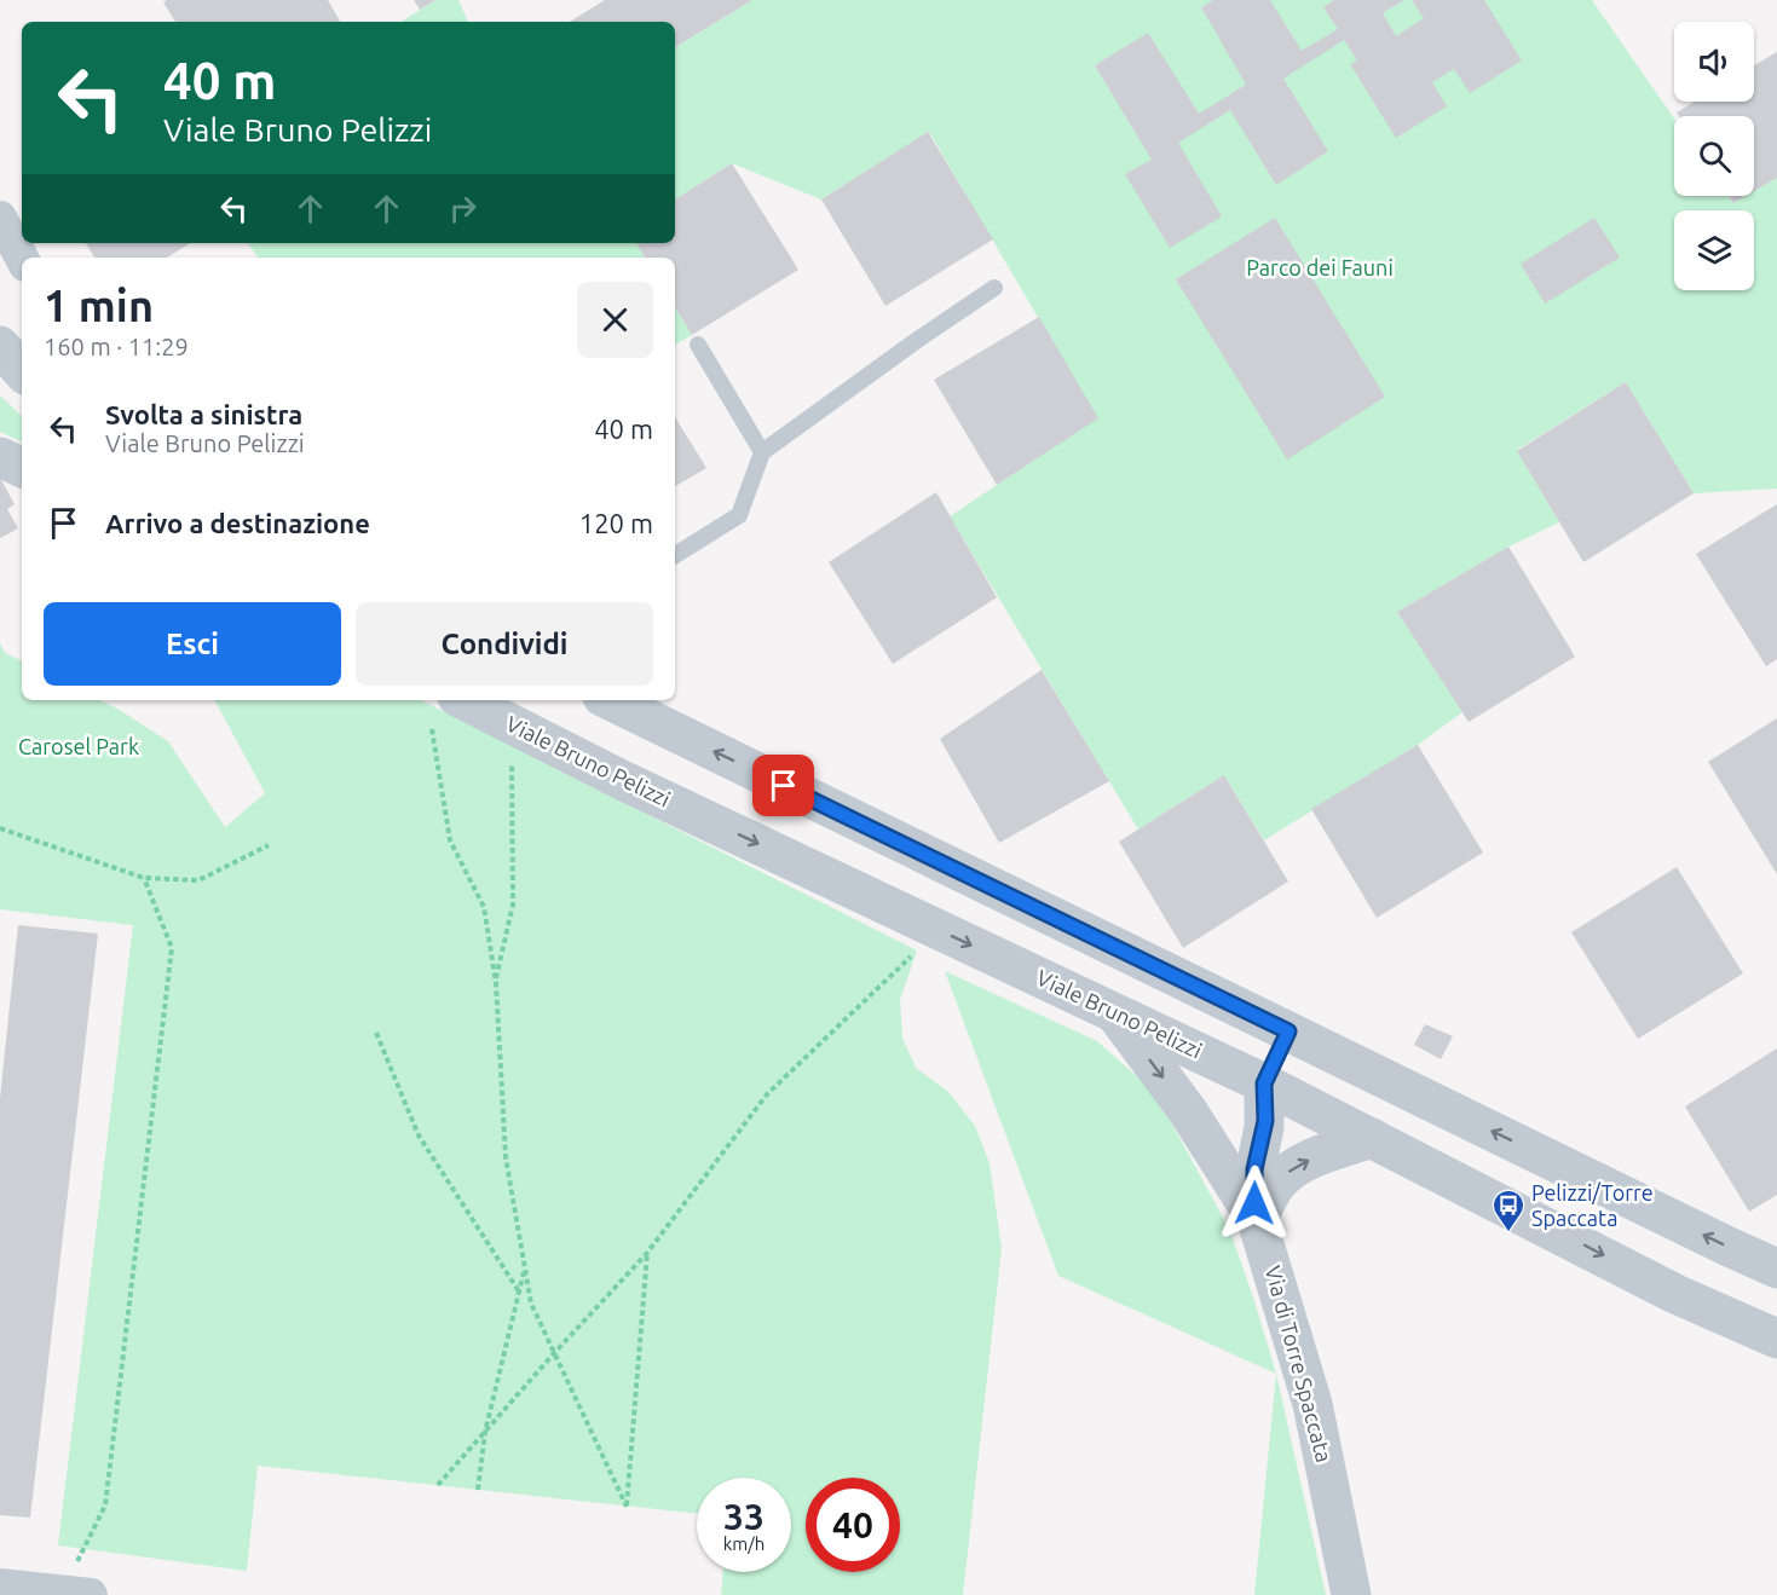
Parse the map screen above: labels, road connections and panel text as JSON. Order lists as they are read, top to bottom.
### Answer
{
  "streets": {
    "street": ["Viale Bruno Pelizzi", "Via di Torre Spaccata"]
  },
  "crossings": [
    ["Viale Bruno Pelizzi", "Via di Torre Spaccata"]
  ],
  "parks": ["Parco dei Fauni", "Carosel Park"],
  "places": {
    "bus stop": ["Pelizzi/Torre Spaccata"]
  },
  "page": {
    "turn": ["40 m", "Viale Bruno Pelizzi"],
    "heading": ["1 min", "160 m · 11:29"],
    "list": [
      {
        "name": "Svolta a sinistra",
        "note": "Viale Bruno Pelizzi",
        "value": "40 m"
      },
      {
        "name": "Arrivo a destinazione",
        "value": "120 m"
      }
    ],
    "buttons": ["Esci", "Condividi"],
    "speed": "33 km/h",
    "limit": "40"
  }
}
